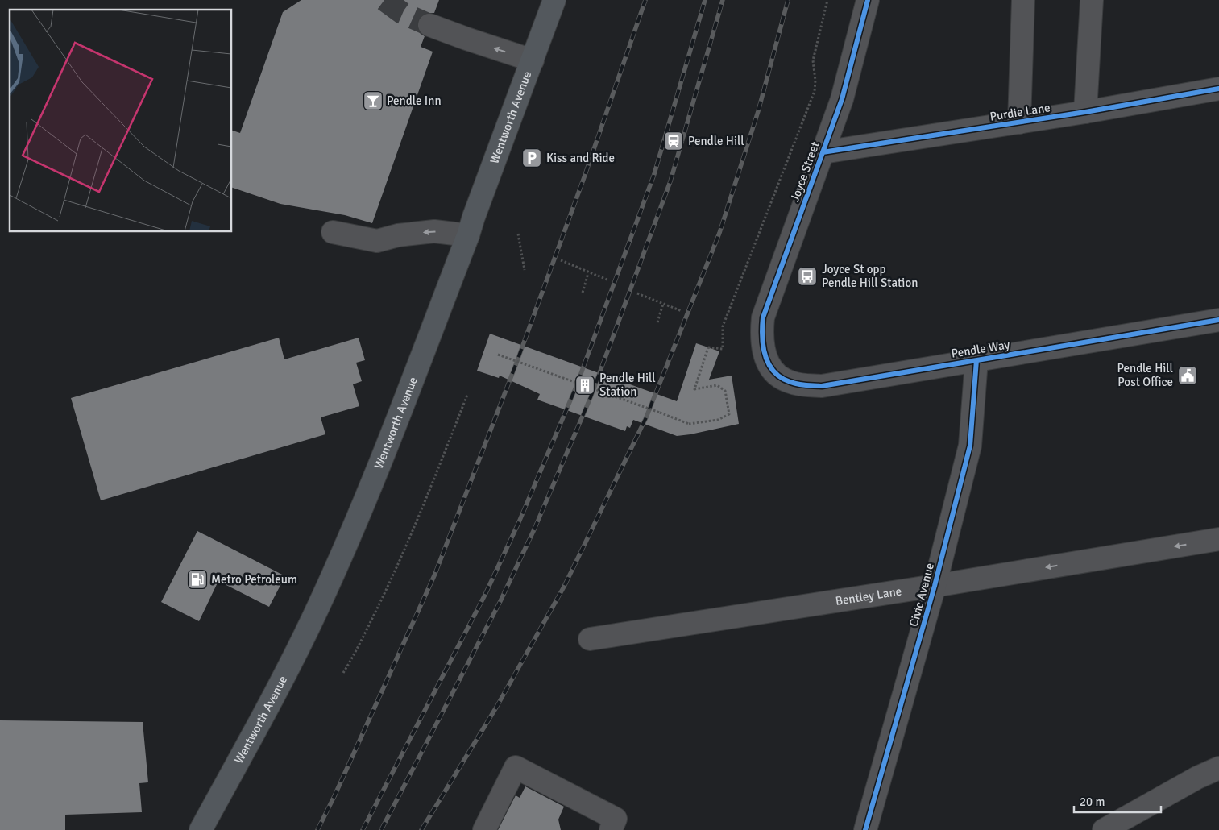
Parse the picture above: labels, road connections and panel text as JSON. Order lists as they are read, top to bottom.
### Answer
{
  "streets": {
    "main road": ["Wentworth Avenue"],
    "street": [
      "Purdie Lane",
      "Joyce Street",
      "Pendle Way",
      "Civic Avenue",
      "Bentley Lane"
    ]
  },
  "crossings": [
    ["Purdie Lane", "Joyce Street"],
    ["Joyce Street", "Pendle Way"],
    ["Pendle Way", "Civic Avenue"],
    ["Civic Avenue", "Bentley Lane"]
  ],
  "one_way": ["Bentley Lane"],
  "places": {
    "bar": ["Pendle Inn"],
    "station": ["Pendle Hill"],
    "parking": ["Kiss and Ride"],
    "bus stop": ["Joyce St opp Pendle Hill Station"],
    "public building": ["Pendle Hill Post Office"],
    "building": ["Pendle Hill Station"],
    "fuel station": ["Metro Petroleum"]
  },
  "scale_bar": "20 m"
}
